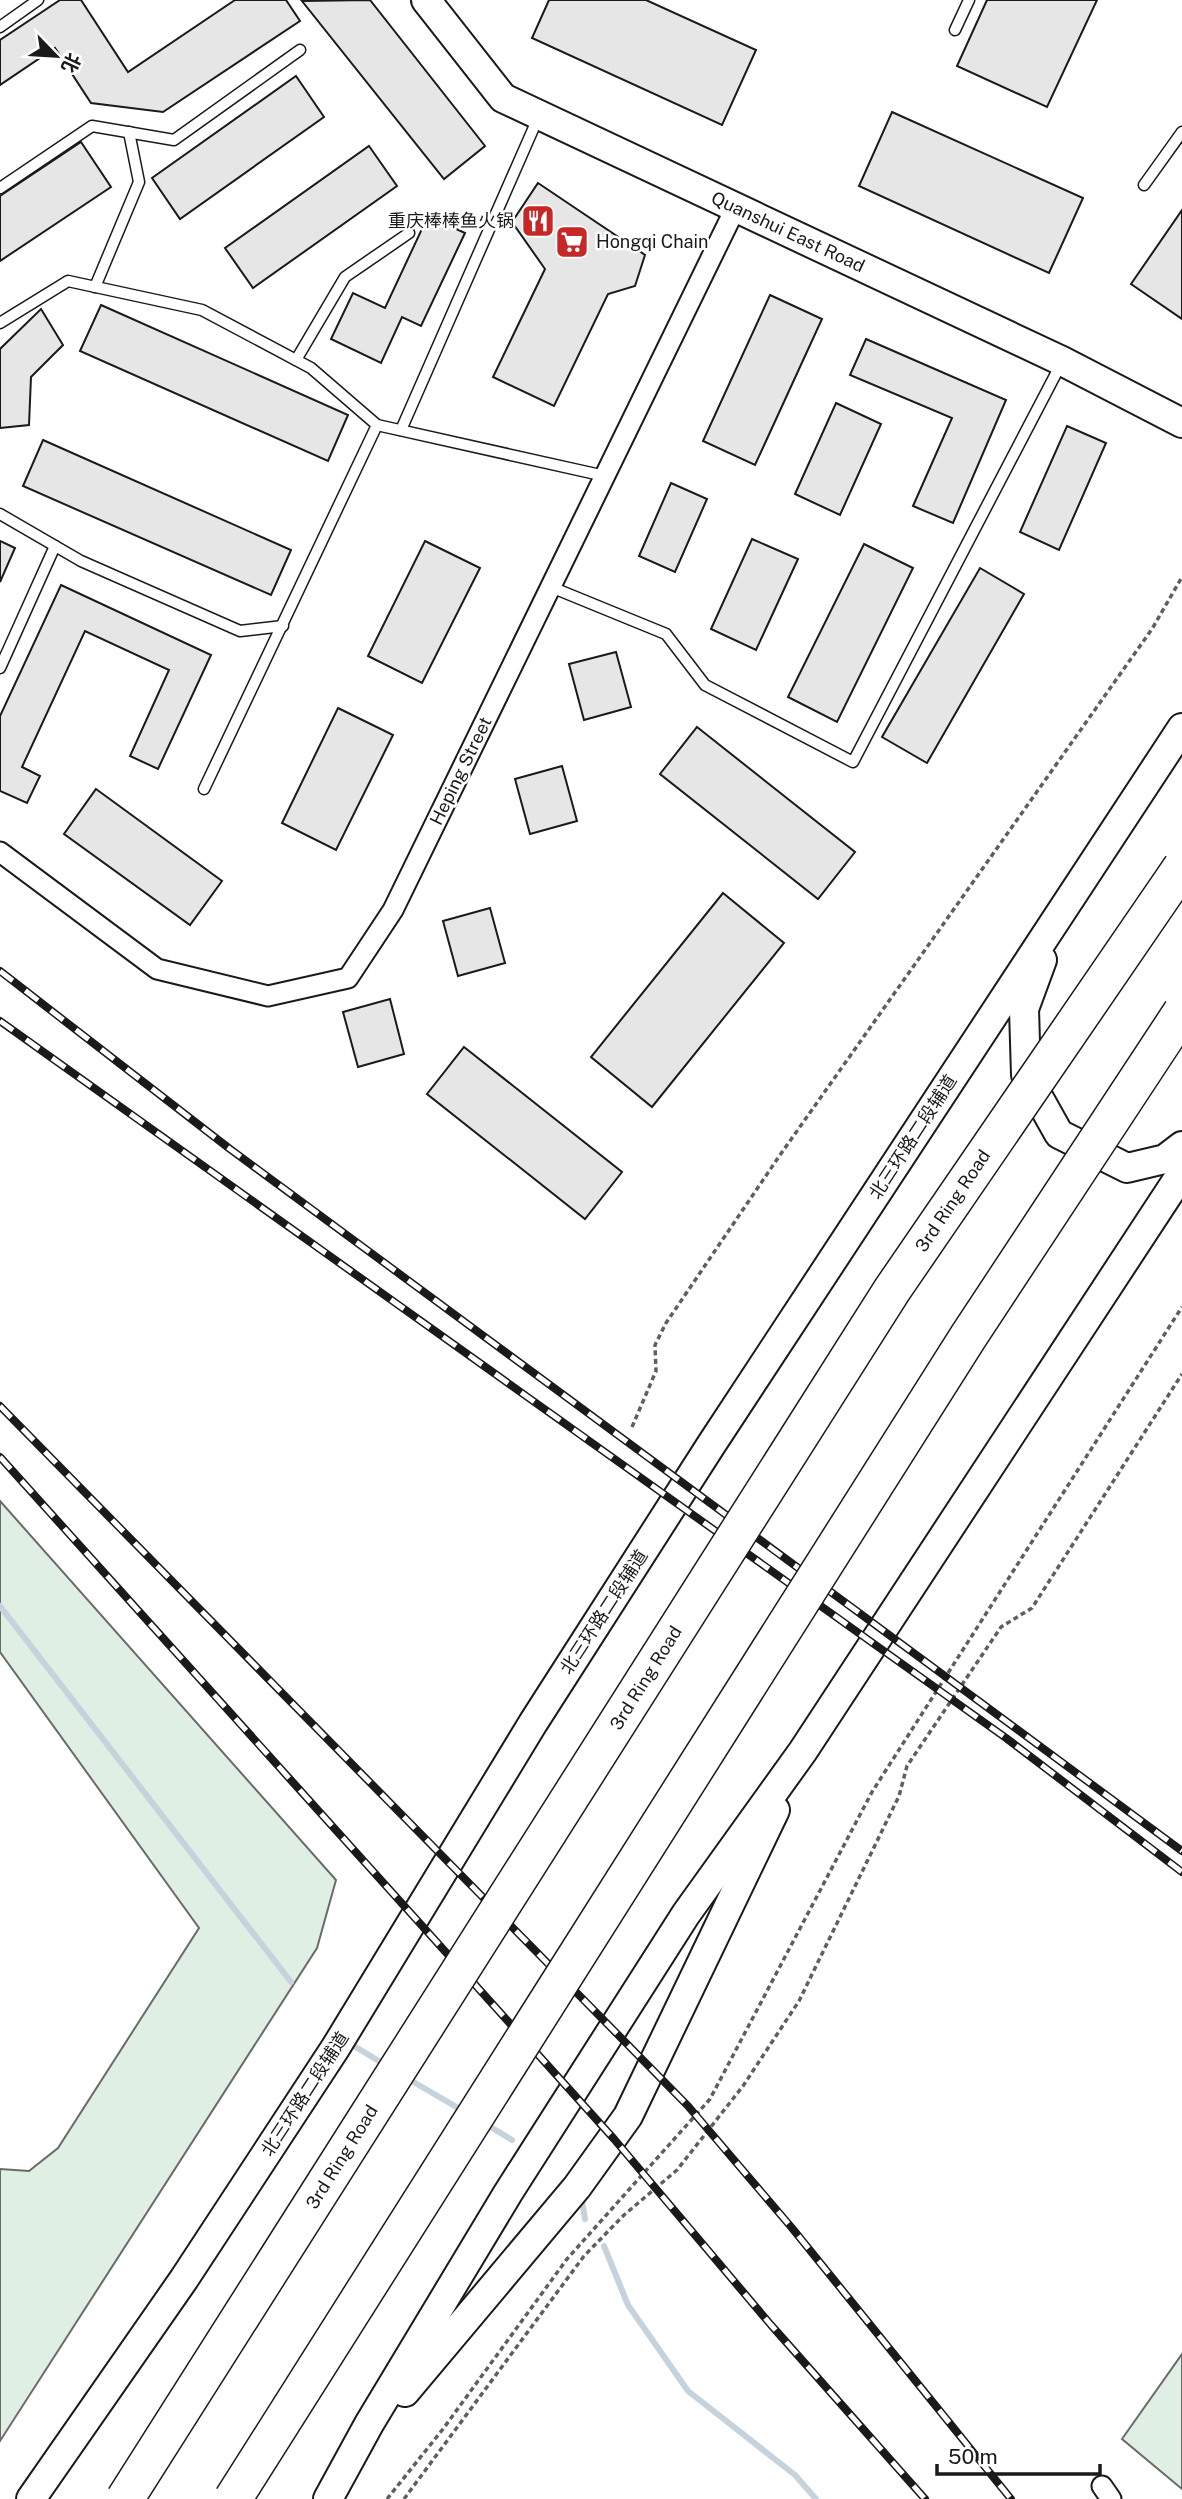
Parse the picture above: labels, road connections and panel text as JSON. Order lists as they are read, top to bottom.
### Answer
{
  "streets": {
    "highway": ["3rd Ring Road"],
    "main road": ["Quanshui East Road", "北三环路二段辅道"],
    "street": ["Heping Street"]
  },
  "crossings": [
    ["Quanshui East Road", "Heping Street"]
  ],
  "places": {
    "restaurant": ["重庆棒棒鱼火锅"],
    "supermarket": ["Hongqi Chain"]
  },
  "scale_bar": "50 m",
  "north": "bottom right"
}
